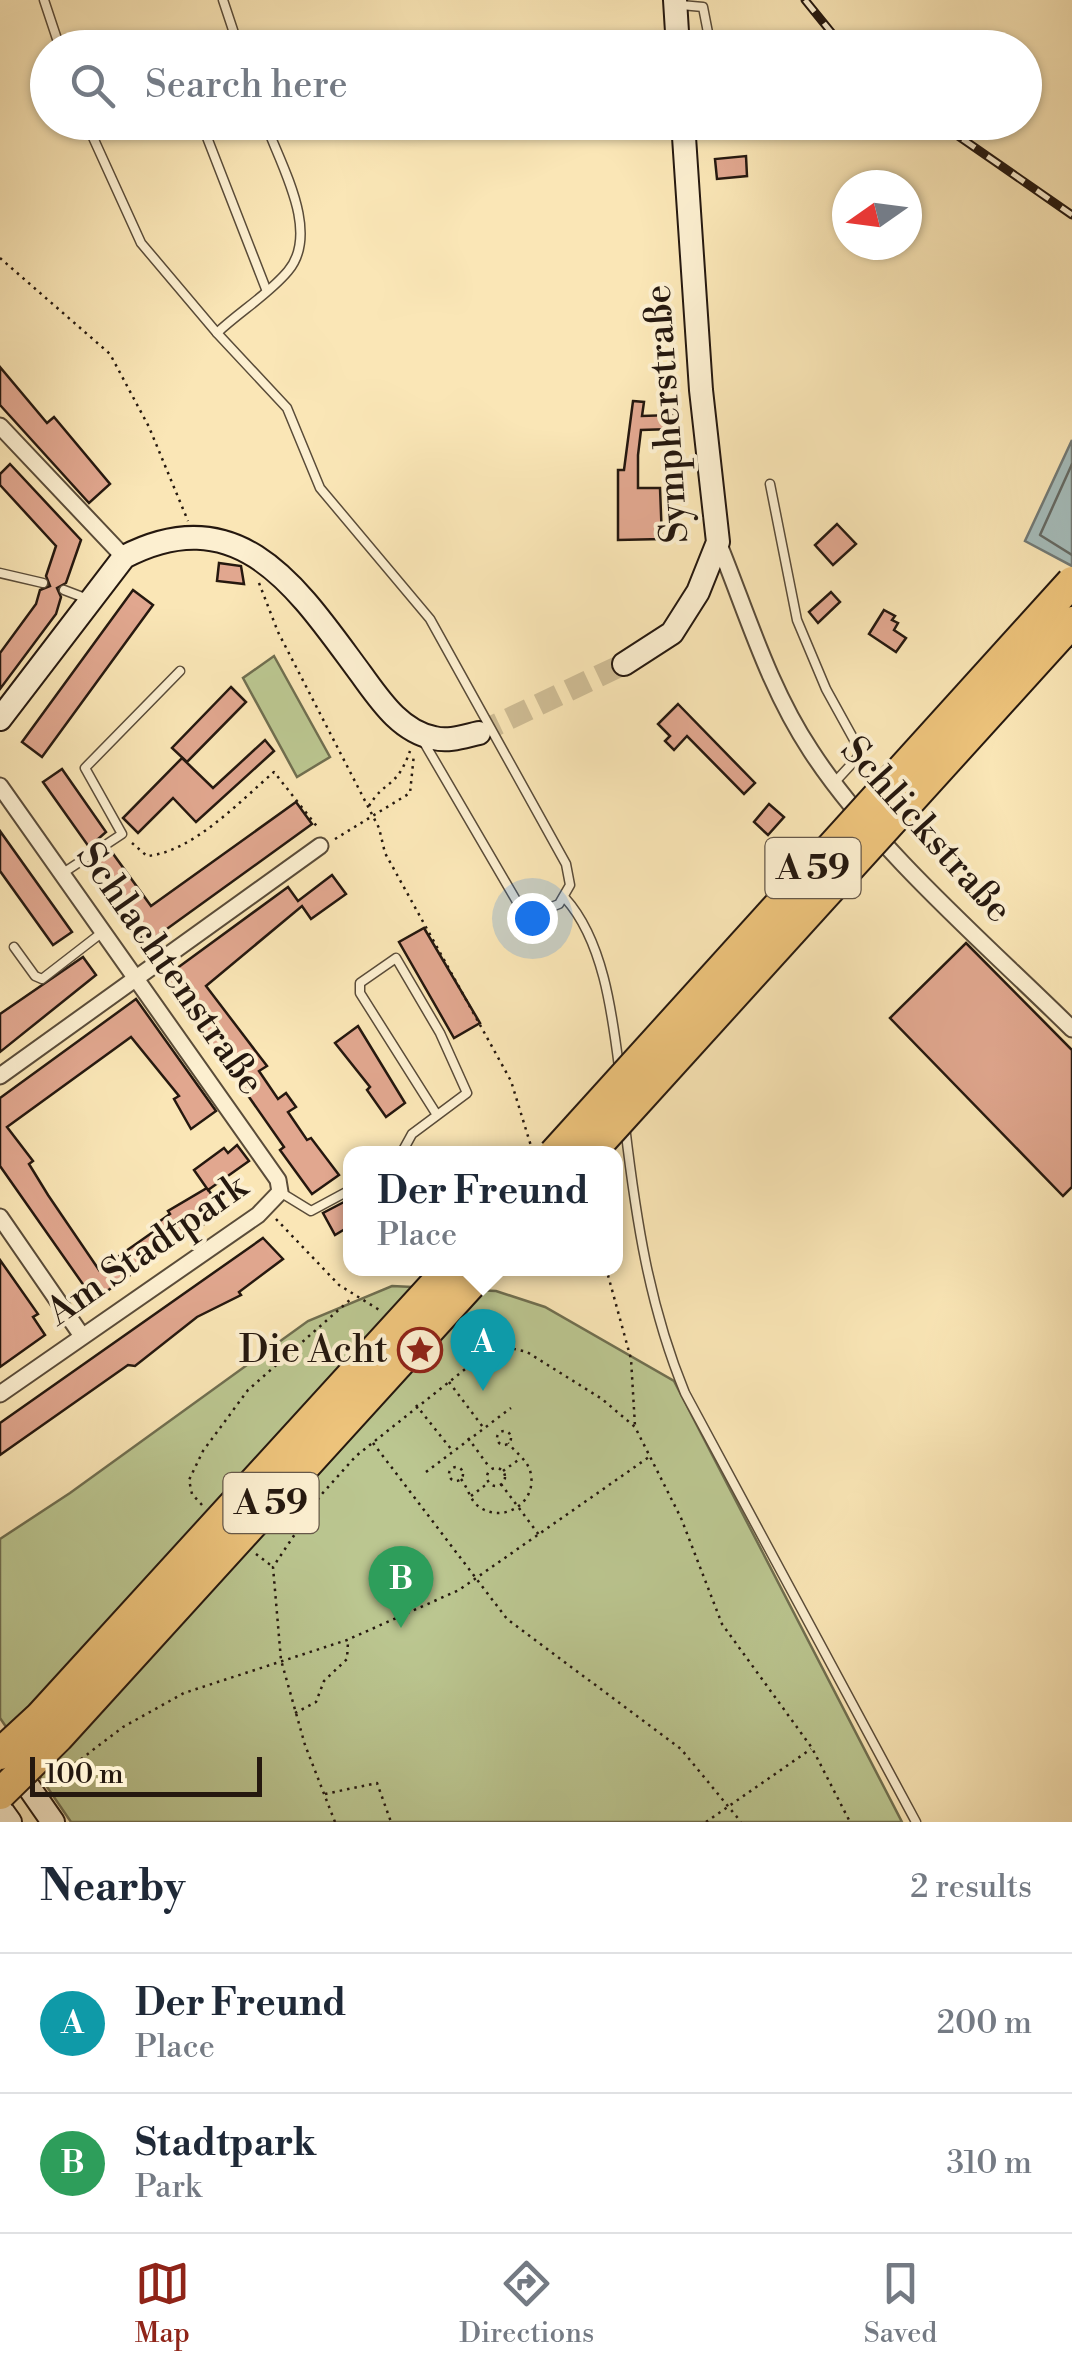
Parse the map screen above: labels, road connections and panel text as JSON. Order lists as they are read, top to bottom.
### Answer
{
  "streets": {
    "highway": ["A 59"],
    "street": [
      "Sympherstraße",
      "Schlickstraße",
      "Schlachtenstraße",
      "Am Stadtpark"
    ]
  },
  "crossings": [
    ["Sympherstraße", "Schlickstraße"],
    ["Schlachtenstraße", "Am Stadtpark"]
  ],
  "places": {
    "place": ["Die Acht"]
  },
  "scale_bar": "100 m",
  "north": "left",
  "page": {
    "search": "Search here",
    "popup": ["Der Freund", "Place"],
    "pins": ["A", "B"],
    "scale": "100 m",
    "heading": ["Nearby", "2 results"],
    "list": [
      {
        "mark": "A",
        "name": "Der Freund",
        "note": "Place",
        "value": "200 m"
      },
      {
        "mark": "B",
        "name": "Stadtpark",
        "note": "Park",
        "value": "310 m"
      }
    ],
    "nav": ["Map", "Directions", "Saved"]
  }
}
